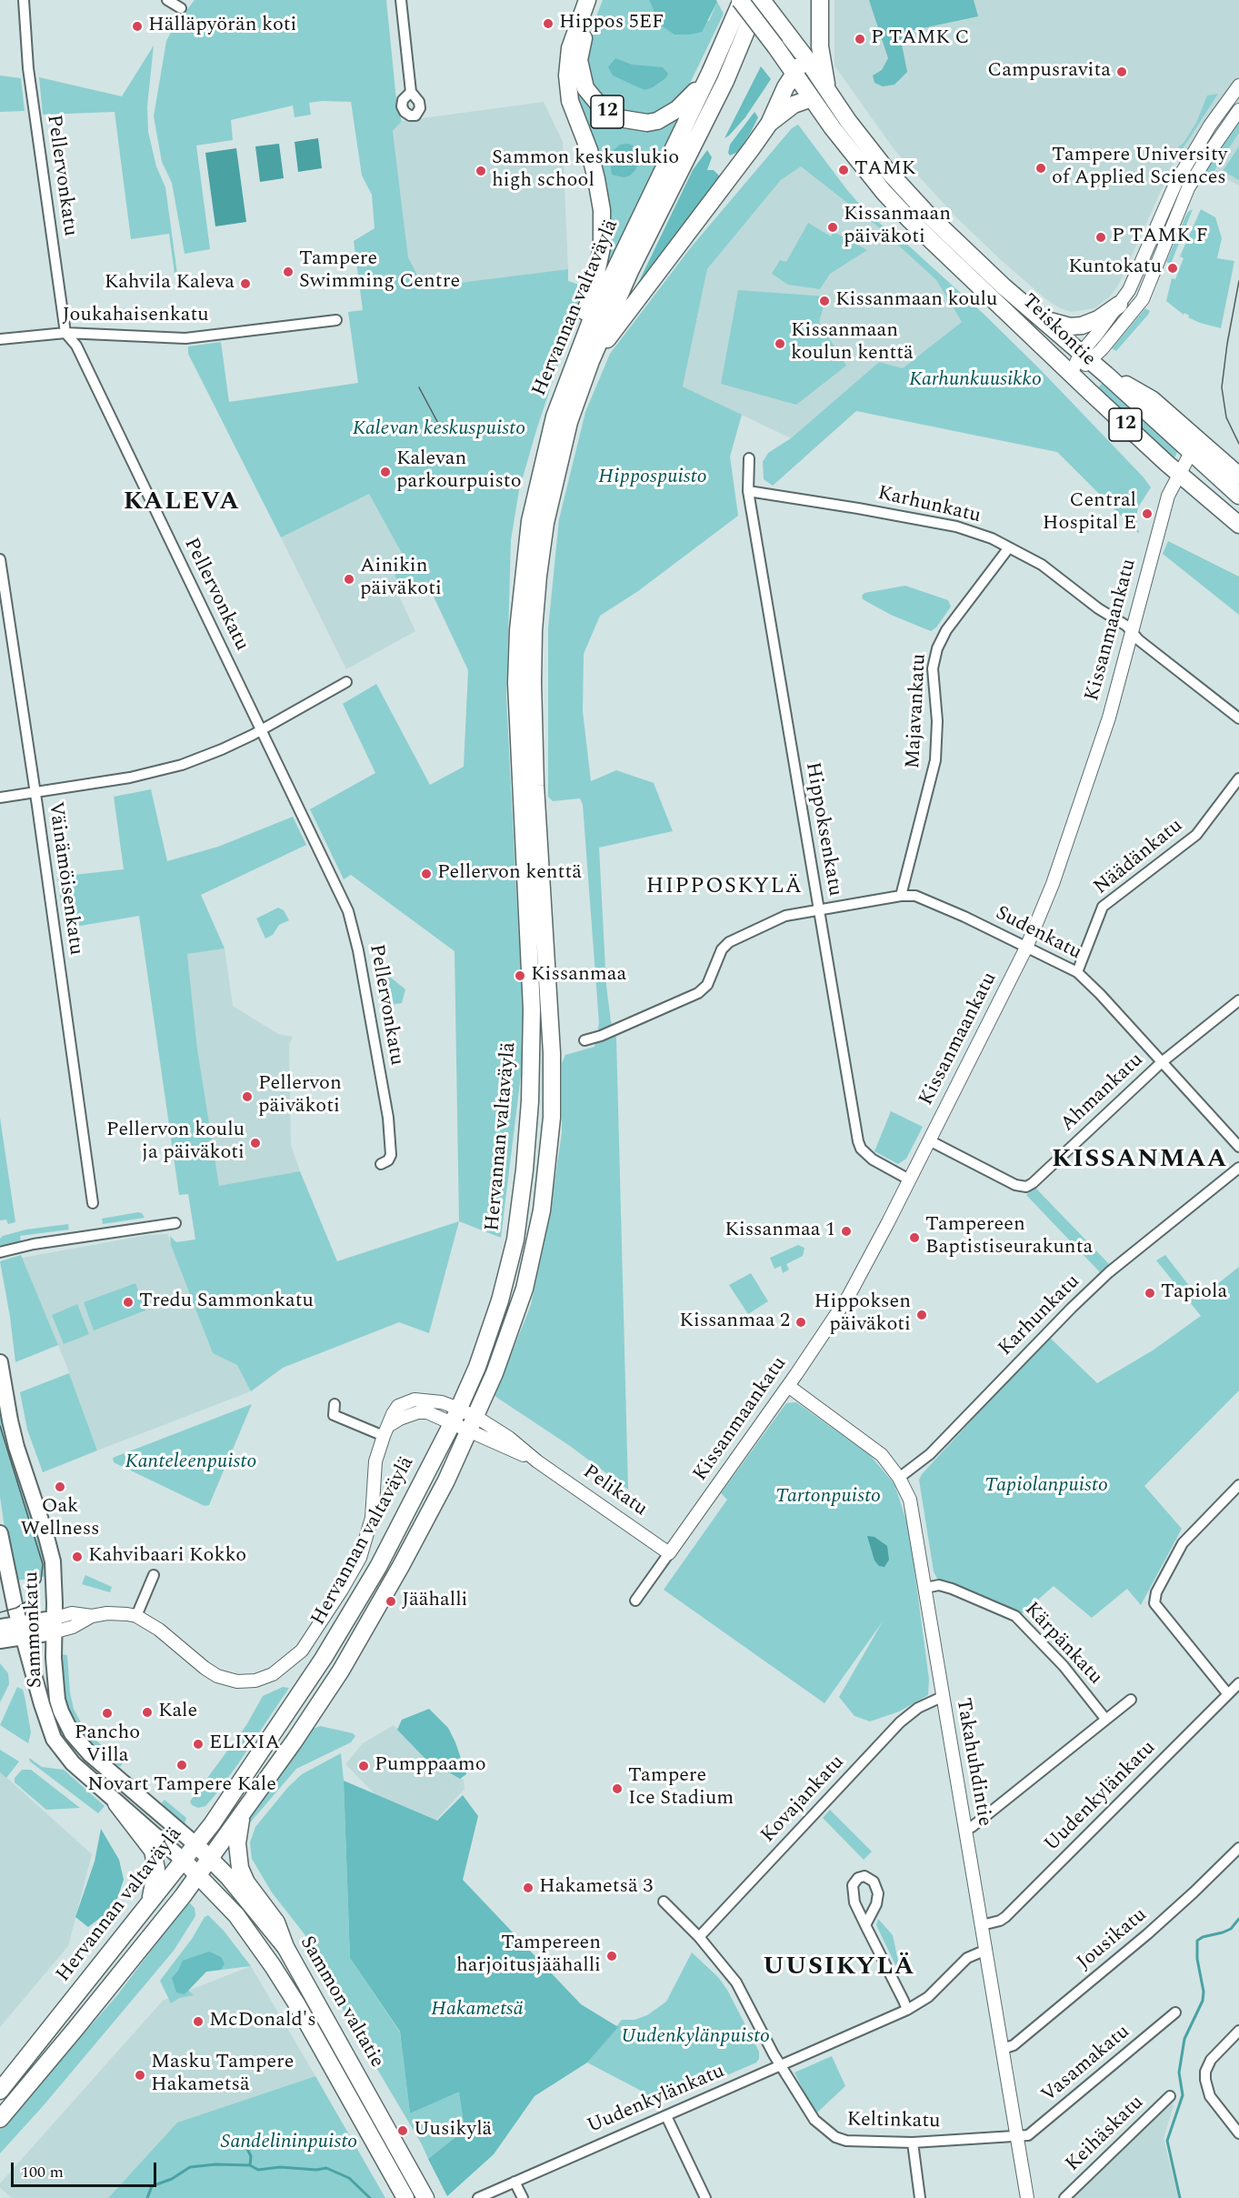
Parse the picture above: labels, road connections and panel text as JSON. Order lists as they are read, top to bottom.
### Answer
{
  "streets": {
    "main road": [
      "12",
      "Hervannan valtaväylä",
      "Teiskontie",
      "Sammonkatu",
      "Sammon valtatie"
    ],
    "street": [
      "Pellervonkatu",
      "Joukahaisenkatu",
      "Karhunkatu",
      "Kissanmaankatu",
      "Majavankatu",
      "Hippoksenkatu",
      "Näädänkatu",
      "Väinämöisenkatu",
      "Sudenkatu",
      "Ahmankatu",
      "Pelikatu",
      "Kärpänkatu",
      "Takahuhdintie",
      "Uudenkylänkatu",
      "Kovajankatu",
      "Jousikatu",
      "Vasamakatu",
      "Keltinkatu",
      "Keihäskatu"
    ]
  },
  "crossings": [
    ["12", "Hervannan valtaväylä"],
    ["12", "Teiskontie"],
    ["12", "Kissanmaankatu"],
    ["Pellervonkatu", "Joukahaisenkatu"],
    ["Hervannan valtaväylä", "Teiskontie"],
    ["Hervannan valtaväylä", "Pelikatu"],
    ["Hervannan valtaväylä", "Sammonkatu"],
    ["Hervannan valtaväylä", "Sammon valtatie"],
    ["Teiskontie", "Kissanmaankatu"],
    ["Karhunkatu", "Kissanmaankatu"],
    ["Karhunkatu", "Majavankatu"],
    ["Karhunkatu", "Hippoksenkatu"],
    ["Karhunkatu", "Takahuhdintie"],
    ["Kissanmaankatu", "Hippoksenkatu"],
    ["Kissanmaankatu", "Sudenkatu"],
    ["Kissanmaankatu", "Ahmankatu"],
    ["Kissanmaankatu", "Pelikatu"],
    ["Kissanmaankatu", "Takahuhdintie"],
    ["Majavankatu", "Sudenkatu"],
    ["Hippoksenkatu", "Sudenkatu"],
    ["Näädänkatu", "Sudenkatu"],
    ["Sudenkatu", "Ahmankatu"],
    ["Sammonkatu", "Sammon valtatie"],
    ["Kärpänkatu", "Takahuhdintie"],
    ["Takahuhdintie", "Uudenkylänkatu"],
    ["Takahuhdintie", "Kovajankatu"],
    ["Takahuhdintie", "Jousikatu"],
    ["Takahuhdintie", "Vasamakatu"],
    ["Takahuhdintie", "Keltinkatu"],
    ["Uudenkylänkatu", "Keltinkatu"],
    ["Kovajankatu", "Keltinkatu"],
    ["Vasamakatu", "Keltinkatu"]
  ],
  "districts": [
    "KALEVA",
    "HIPPOSKYLÄ",
    "KISSANMAA",
    "UUSIKYLÄ"
  ],
  "parks": [
    "Karhunkuusikko",
    "Kalevan keskuspuisto",
    "Hippospuisto",
    "Kanteleenpuisto",
    "Tapiolanpuisto",
    "Tartonpuisto",
    "Hakametsä",
    "Uudenkylänpuisto",
    "Sandelininpuisto"
  ],
  "places": [
    "Hippos 5EF",
    "Hälläpyörän koti",
    "P TAMK C",
    "Campusravita",
    "Tampere University of Applied Sciences",
    "TAMK",
    "Sammon keskuslukio high school",
    "Kissanmaan päiväkoti",
    "P TAMK F",
    "Kuntokatu",
    "Tampere Swimming Centre",
    "Kahvila Kaleva",
    "Kissanmaan koulu",
    "Kissanmaan koulun kenttä",
    "Kalevan parkourpuisto",
    "Central Hospital E",
    "Ainikin päiväkoti",
    "Pellervon kenttä",
    "Kissanmaa",
    "Pellervon päiväkoti",
    "Pellervon koulu ja päiväkoti",
    "Kissanmaa 1",
    "Tampereen Baptistiseurakunta",
    "Tapiola",
    "Tredu Sammonkatu",
    "Hippoksen päiväkoti",
    "Kissanmaa 2",
    "Oak Wellness",
    "Kahvibaari Kokko",
    "Jäähalli",
    "Kale",
    "Pancho Villa",
    "ELIXIA",
    "Novart Tampere Kale",
    "Pumppaamo",
    "Tampere Ice Stadium",
    "Hakametsä 3",
    "Tampereen harjoitusjäähalli",
    "McDonald's",
    "Masku Tampere Hakametsä",
    "Uusikylä"
  ],
  "scale_bar": "100 m"
}
